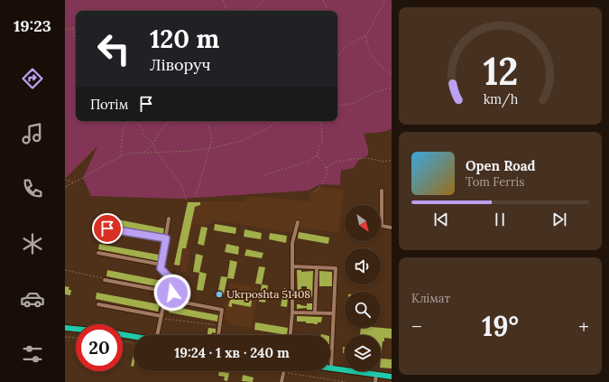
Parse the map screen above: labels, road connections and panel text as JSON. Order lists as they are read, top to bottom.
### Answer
{
  "places": ["Ukrposhta 51408"],
  "north": "bottom right",
  "page": {
    "tabs": "19:23",
    "turn": ["120 m", "Ліворуч"],
    "then": "Потім",
    "song": ["Open Road", "Tom Ferris"],
    "tile": "Клімат",
    "heat": ["−", "19°", "+"],
    "limit": "20",
    "trip": "19:24 · 1 хв · 240 m",
    "gauge": ["12", "km/h"]
  }
}
